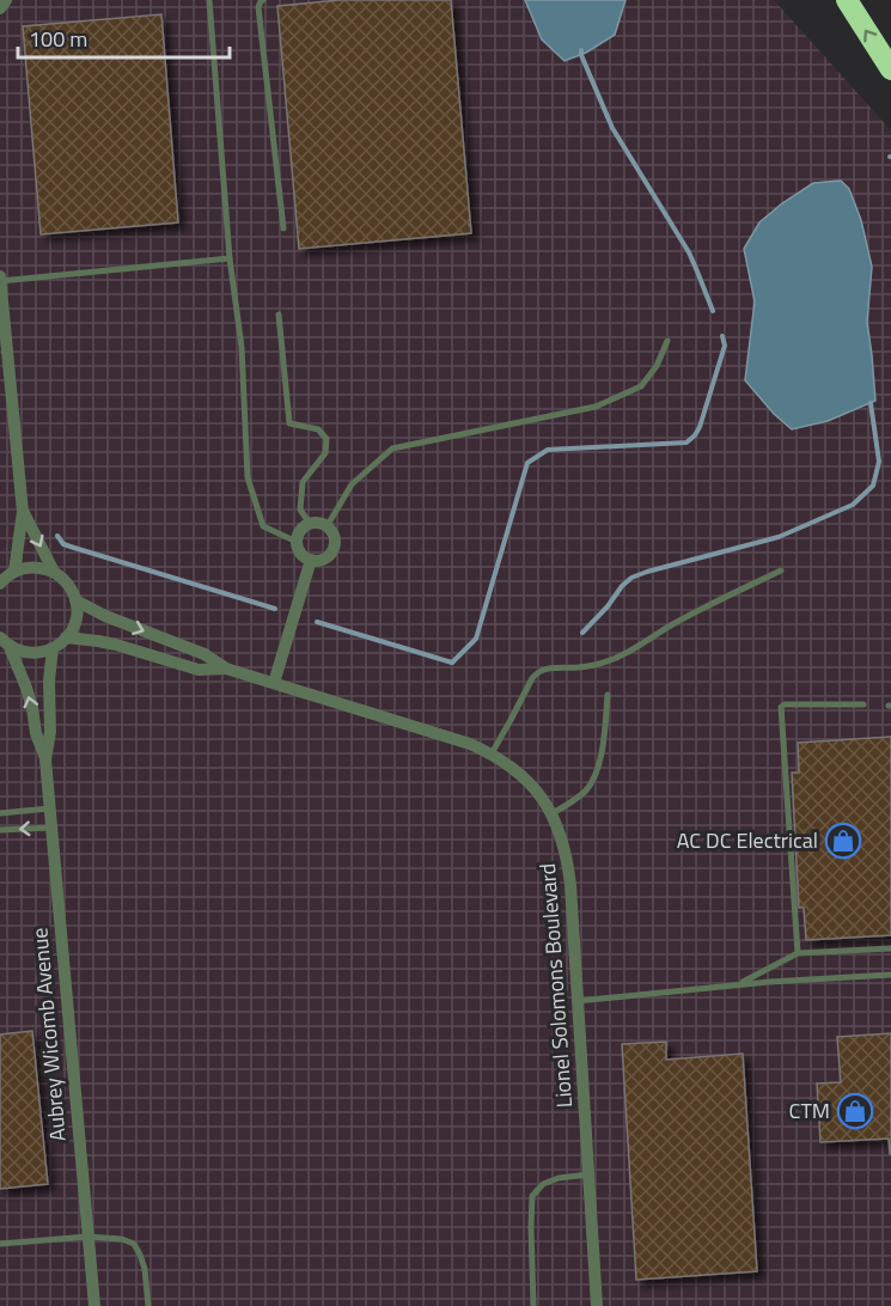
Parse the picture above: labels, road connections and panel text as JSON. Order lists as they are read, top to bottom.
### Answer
{
  "streets": {
    "street": ["Lionel Solomons Boulevard", "Aubrey Wicomb Avenue"]
  },
  "places": {
    "shop": ["AC DC Electrical", "CTM"]
  },
  "scale_bar": "100 m"
}
